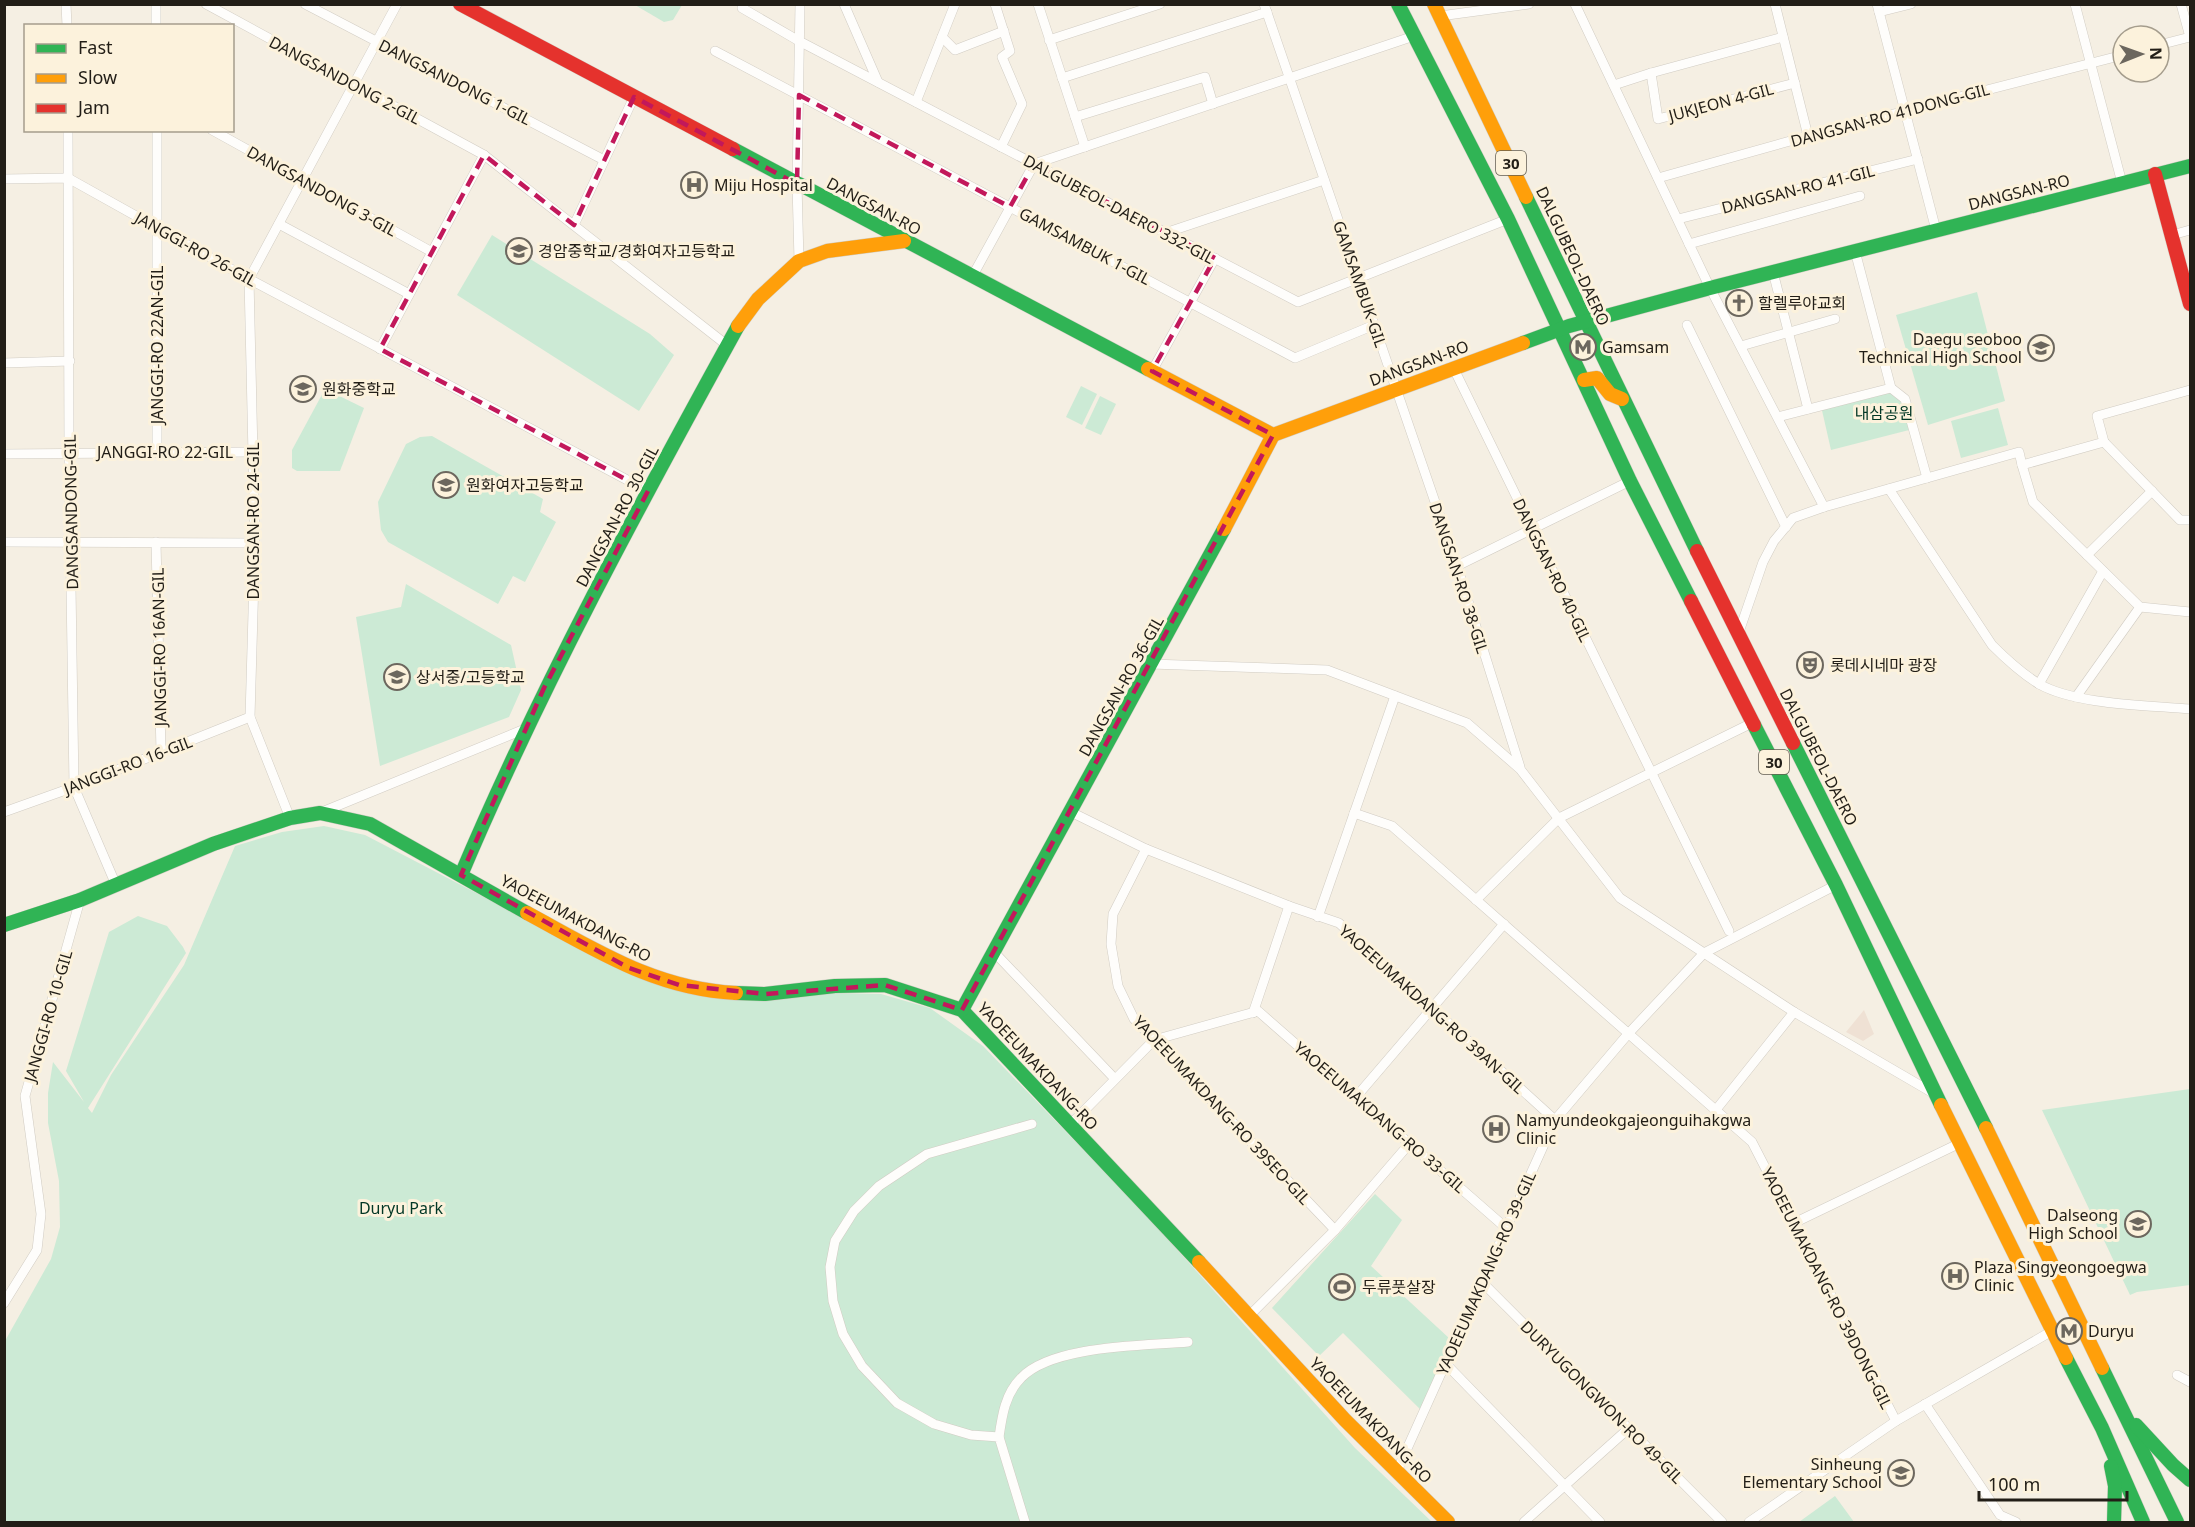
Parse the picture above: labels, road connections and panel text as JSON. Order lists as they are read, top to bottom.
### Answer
{
  "streets": {
    "main road": [
      "30",
      "DANGSAN-RO",
      "DALGUBEOL-DAERO",
      "DANGSAN-RO 30-GIL",
      "DANGSAN-RO 36-GIL",
      "YAOEEUMAKDANG-RO"
    ],
    "street": [
      "DANGSANDONG 2-GIL",
      "DANGSANDONG 1-GIL",
      "JUKJEON 4-GIL",
      "DANGSAN-RO 41DONG-GIL",
      "DANGSAN-RO 41-GIL",
      "DANGSANDONG 3-GIL",
      "DALGUBEOL-DAERO 332-GIL",
      "GAMSAMBUK 1-GIL",
      "JANGGI-RO 26-GIL",
      "GAMSAMBUK-GIL",
      "JANGGI-RO 22AN-GIL",
      "JANGGI-RO 22-GIL",
      "DANGSANDONG-GIL",
      "DANGSAN-RO 24-GIL",
      "DANGSAN-RO 40-GIL",
      "DANGSAN-RO 38-GIL",
      "JANGGI-RO 16AN-GIL",
      "JANGGI-RO 16-GIL",
      "YAOEEUMAKDANG-RO 39AN-GIL",
      "JANGGI-RO 10-GIL",
      "YAOEEUMAKDANG-RO 39SEO-GIL",
      "YAOEEUMAKDANG-RO 33-GIL",
      "YAOEEUMAKDANG-RO 39-GIL",
      "YAOEEUMAKDANG-RO 39DONG-GIL",
      "DURYUGONGWON-RO 49-GIL"
    ]
  },
  "crossings": [
    ["DANGSANDONG 2-GIL", "DANGSAN-RO 30-GIL"],
    ["DANGSANDONG 2-GIL", "DANGSAN-RO 24-GIL"],
    ["DANGSANDONG 1-GIL", "DANGSAN-RO 24-GIL"],
    ["JUKJEON 4-GIL", "DANGSAN-RO 41DONG-GIL"],
    ["30", "DANGSAN-RO"],
    ["30", "DALGUBEOL-DAERO 332-GIL"],
    ["30", "YAOEEUMAKDANG-RO 39-GIL"],
    ["DANGSANDONG 3-GIL", "DANGSAN-RO 24-GIL"],
    ["DANGSAN-RO", "DALGUBEOL-DAERO"],
    ["DANGSAN-RO", "GAMSAMBUK-GIL"],
    ["DANGSAN-RO", "DANGSAN-RO 40-GIL"],
    ["DANGSAN-RO", "DANGSAN-RO 38-GIL"],
    ["DANGSAN-RO", "DANGSAN-RO 36-GIL"],
    ["DALGUBEOL-DAERO 332-GIL", "GAMSAMBUK-GIL"],
    ["GAMSAMBUK 1-GIL", "GAMSAMBUK-GIL"],
    ["JANGGI-RO 26-GIL", "JANGGI-RO 22AN-GIL"],
    ["JANGGI-RO 26-GIL", "DANGSANDONG-GIL"],
    ["JANGGI-RO 26-GIL", "DANGSAN-RO 30-GIL"],
    ["JANGGI-RO 26-GIL", "DANGSAN-RO 24-GIL"],
    ["GAMSAMBUK-GIL", "DANGSAN-RO 38-GIL"],
    ["JANGGI-RO 22AN-GIL", "JANGGI-RO 22-GIL"],
    ["JANGGI-RO 22-GIL", "DANGSANDONG-GIL"],
    ["JANGGI-RO 22-GIL", "DANGSAN-RO 24-GIL"],
    ["DANGSANDONG-GIL", "JANGGI-RO 16-GIL"],
    ["DANGSANDONG-GIL", "YAOEEUMAKDANG-RO"],
    ["DANGSAN-RO 30-GIL", "YAOEEUMAKDANG-RO"],
    ["DANGSAN-RO 24-GIL", "JANGGI-RO 16-GIL"],
    ["DANGSAN-RO 24-GIL", "YAOEEUMAKDANG-RO"],
    ["JANGGI-RO 16AN-GIL", "JANGGI-RO 16-GIL"],
    ["DANGSAN-RO 36-GIL", "YAOEEUMAKDANG-RO"],
    ["DANGSAN-RO 36-GIL", "YAOEEUMAKDANG-RO 39AN-GIL"],
    ["YAOEEUMAKDANG-RO", "JANGGI-RO 10-GIL"],
    ["YAOEEUMAKDANG-RO", "YAOEEUMAKDANG-RO 39-GIL"],
    ["YAOEEUMAKDANG-RO 39AN-GIL", "YAOEEUMAKDANG-RO 39SEO-GIL"],
    ["YAOEEUMAKDANG-RO 39AN-GIL", "YAOEEUMAKDANG-RO 33-GIL"],
    ["YAOEEUMAKDANG-RO 39AN-GIL", "YAOEEUMAKDANG-RO 39-GIL"],
    ["YAOEEUMAKDANG-RO 39SEO-GIL", "YAOEEUMAKDANG-RO 33-GIL"],
    ["YAOEEUMAKDANG-RO 33-GIL", "YAOEEUMAKDANG-RO 39-GIL"],
    ["YAOEEUMAKDANG-RO 39-GIL", "YAOEEUMAKDANG-RO 39DONG-GIL"],
    ["YAOEEUMAKDANG-RO 39-GIL", "DURYUGONGWON-RO 49-GIL"]
  ],
  "parks": ["내삼공원", "Duryu Park"],
  "places": {
    "hospital": ["Miju Hospital", "Namyundeokgajeonguihakgwa Clinic", "Plaza Singyeongoegwa Clinic"],
    "school or university": [
      "경암중학교/경화여자고등학교",
      "Daegu seoboo Technical High School",
      "원화중학교",
      "원화여자고등학교",
      "상서중/고등학교",
      "Dalseong High School",
      "Sinheung Elementary School"
    ],
    "church": ["할렐루야교회"],
    "metro station": ["Gamsam", "Duryu"],
    "theatre": ["롯데시네마 광장"],
    "sports": ["두류풋살장"]
  },
  "legend": ["Fast", "Slow", "Jam"],
  "scale_bar": "100 m",
  "north": "right"
}
